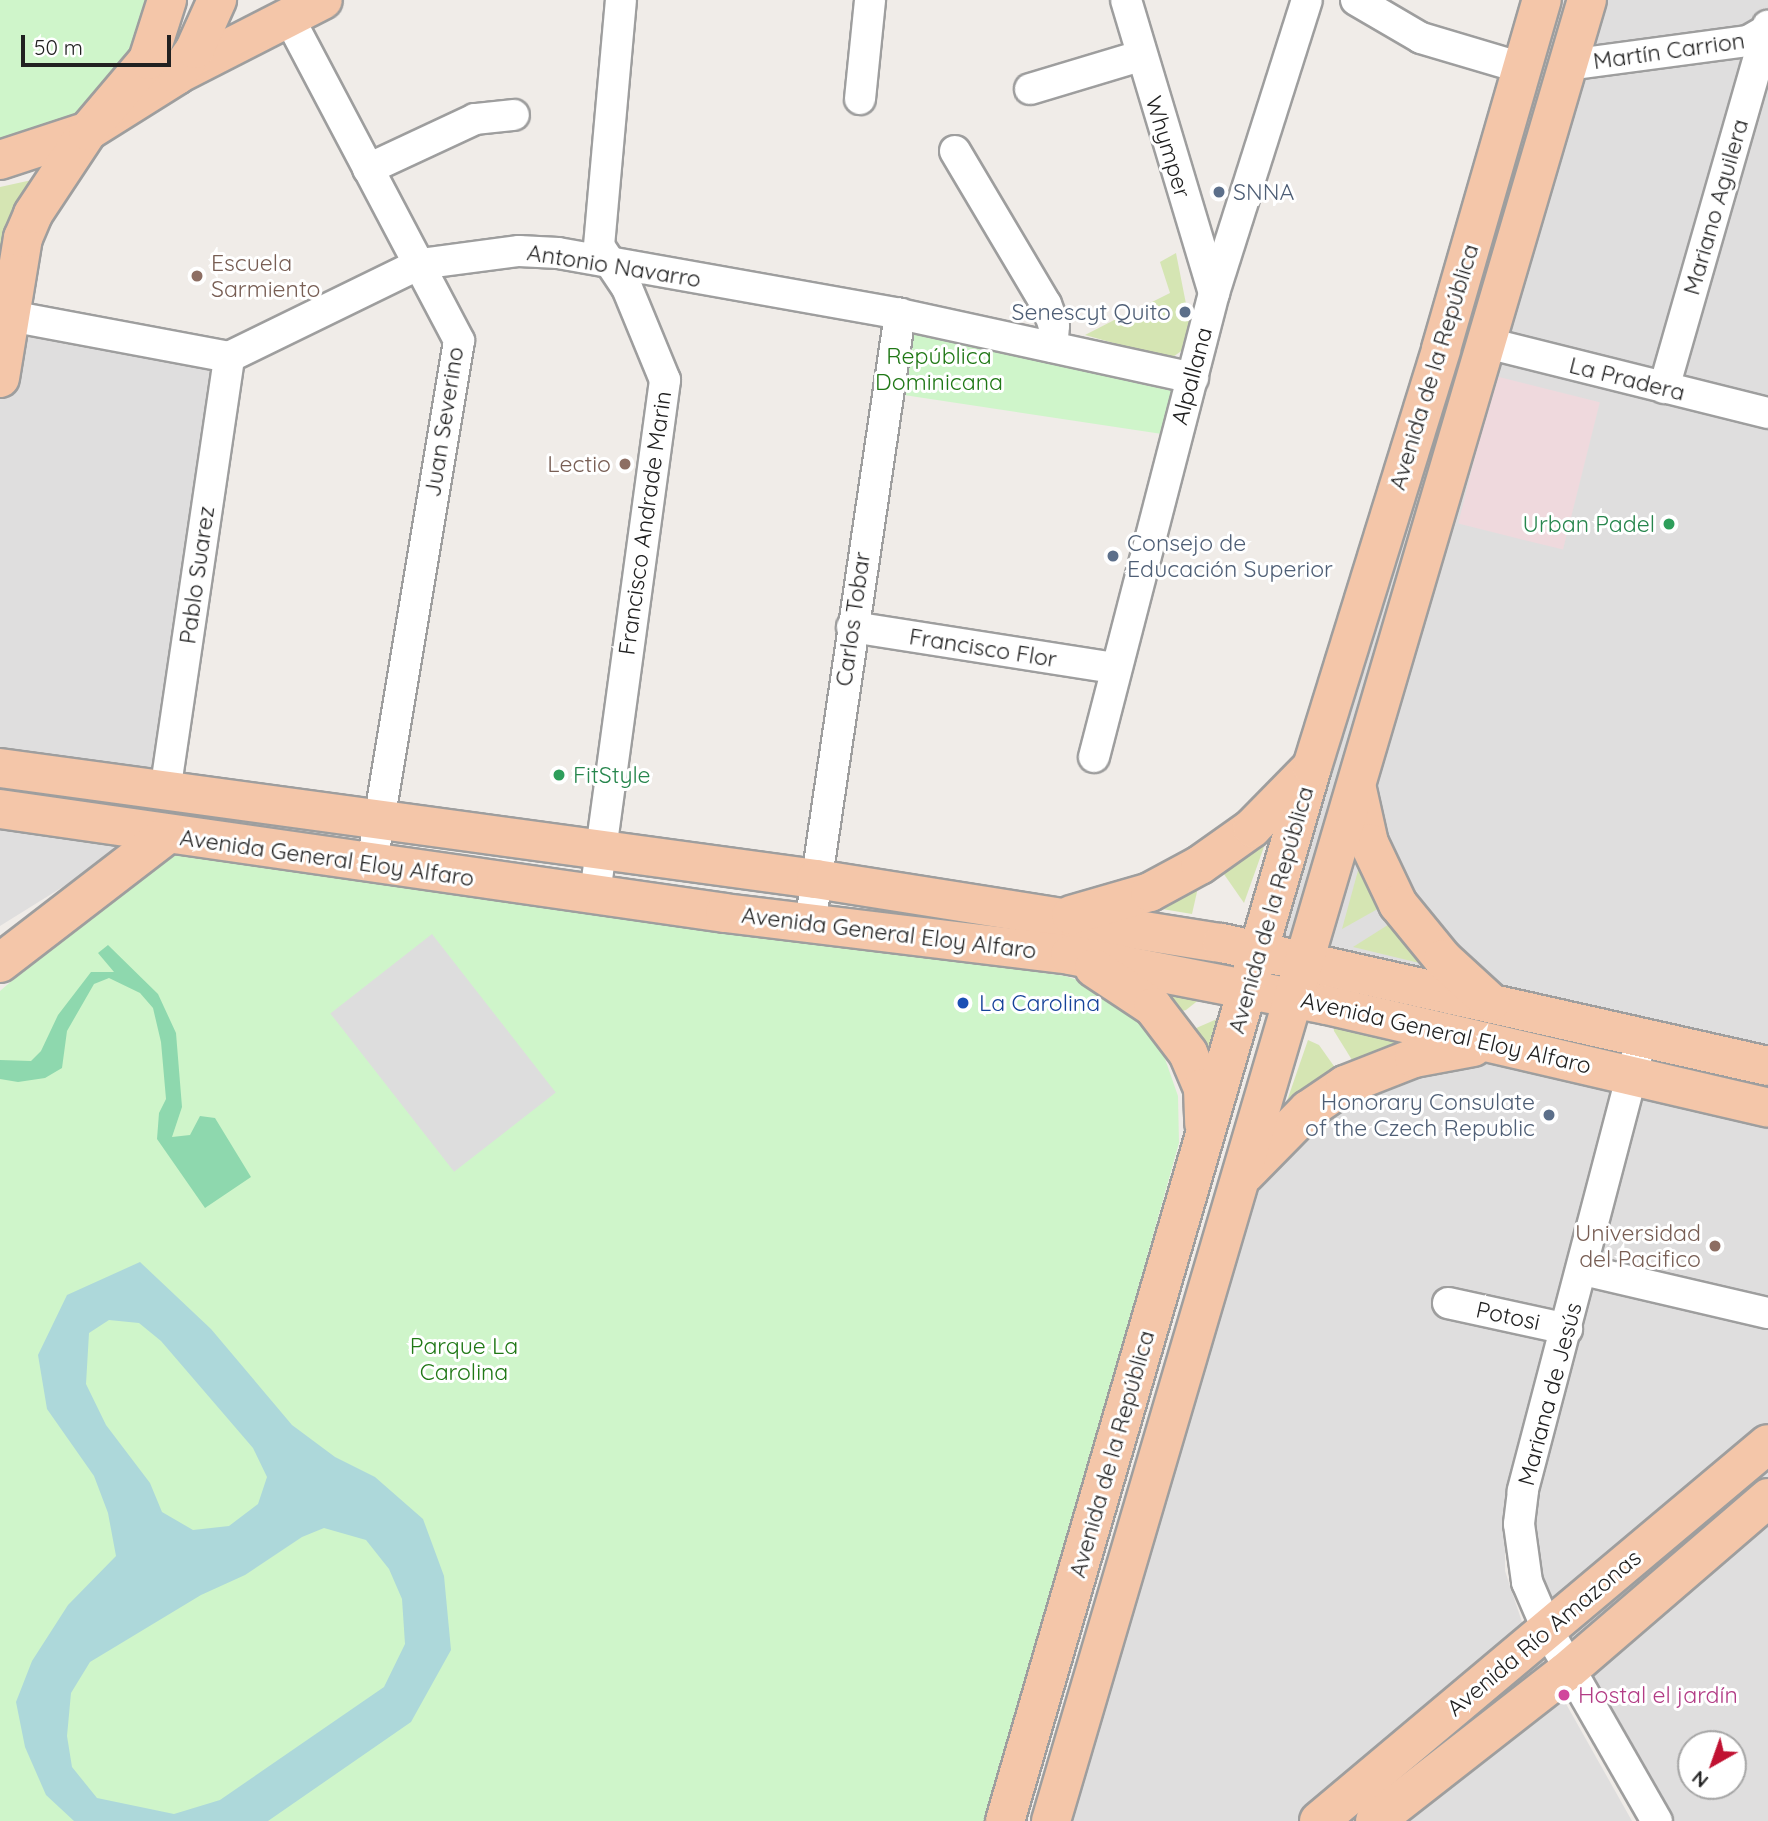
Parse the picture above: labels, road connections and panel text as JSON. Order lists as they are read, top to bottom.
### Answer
{
  "streets": {
    "main road": ["Avenida de la República", "Avenida General Eloy Alfaro", "Avenida Río Amazonas"],
    "street": [
      "Martín Carrion",
      "Whymper",
      "Mariano Aguilera",
      "Antonio Navarro",
      "Alpallana",
      "La Pradera",
      "Juan Severino",
      "Francisco Andrade Marin",
      "Pablo Suarez",
      "Carlos Tobar",
      "Francisco Flor",
      "Potosi",
      "Mariana de Jesús"
    ]
  },
  "crossings": [
    ["Martín Carrion", "Mariano Aguilera"],
    ["Martín Carrion", "Avenida de la República"],
    ["Whymper", "Alpallana"],
    ["Mariano Aguilera", "La Pradera"],
    ["Antonio Navarro", "Alpallana"],
    ["Antonio Navarro", "Juan Severino"],
    ["Antonio Navarro", "Francisco Andrade Marin"],
    ["Antonio Navarro", "Pablo Suarez"],
    ["Antonio Navarro", "Carlos Tobar"],
    ["Avenida de la República", "La Pradera"],
    ["Avenida de la República", "Avenida General Eloy Alfaro"],
    ["Alpallana", "Francisco Flor"],
    ["Juan Severino", "Avenida General Eloy Alfaro"],
    ["Francisco Andrade Marin", "Avenida General Eloy Alfaro"],
    ["Pablo Suarez", "Avenida General Eloy Alfaro"],
    ["Carlos Tobar", "Francisco Flor"],
    ["Carlos Tobar", "Avenida General Eloy Alfaro"],
    ["Avenida General Eloy Alfaro", "Mariana de Jesús"],
    ["Potosi", "Mariana de Jesús"],
    ["Mariana de Jesús", "Avenida Río Amazonas"]
  ],
  "parks": ["República Dominicana", "Parque La Carolina"],
  "places": [
    "SNNA",
    "Escuela Sarmiento",
    "Senescyt Quito",
    "Lectio",
    "Urban Padel",
    "Consejo de Educación Superior",
    "FitStyle",
    "La Carolina",
    "Honorary Consulate of the Czech Republic",
    "Universidad del Pacifico",
    "Hostal el jardín"
  ],
  "scale_bar": "50 m",
  "north": "bottom left"
}
